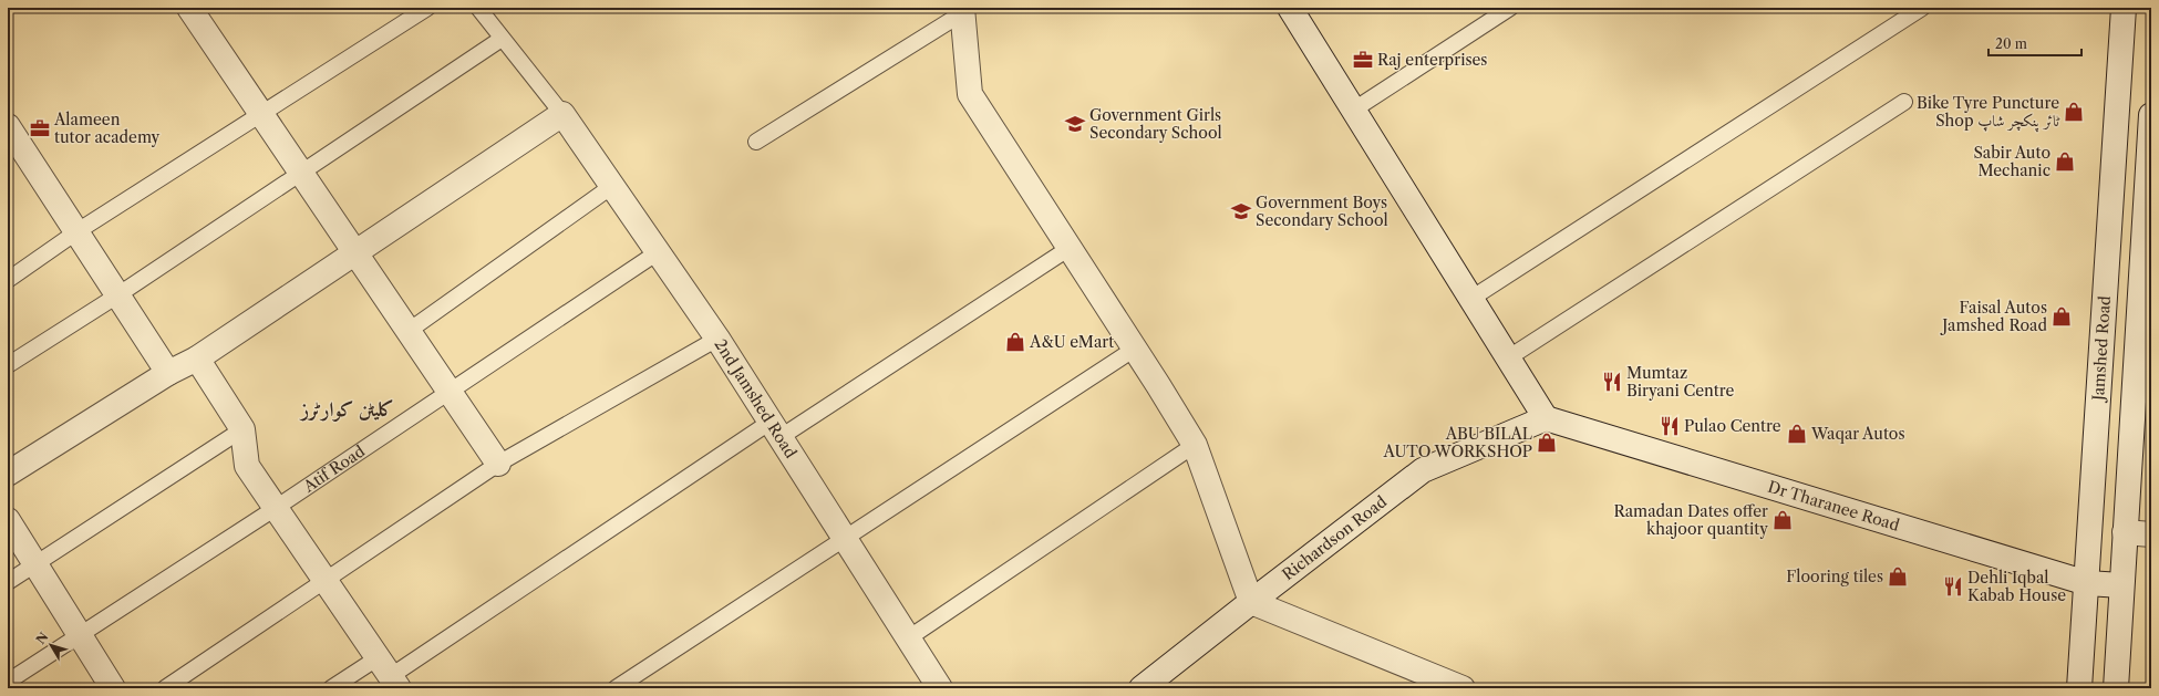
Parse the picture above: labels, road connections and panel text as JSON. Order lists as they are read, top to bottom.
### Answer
{
  "streets": {
    "street": [
      "Jamshed Road",
      "2nd Jamshed Road",
      "Dr Tharanee Road",
      "Richardson Road"
    ],
    "lane": ["Atif Road"]
  },
  "crossings": [
    ["Jamshed Road", "Dr Tharanee Road"],
    ["2nd Jamshed Road", "Atif Road"],
    ["Dr Tharanee Road", "Richardson Road"]
  ],
  "districts": ["کلیٹن کوارٹرز"],
  "places": {
    "office": ["Raj enterprises", "Alameen tutor academy"],
    "shop": [
      "Bike Tyre Puncture Shop ٹائر پنکچر شاپ",
      "Sabir Auto Mechanic",
      "Faisal Autos Jamshed Road",
      "A&U eMart",
      "Waqar Autos",
      "ABU BILAL AUTO WORKSHOP",
      "Ramadan Dates offer khajoor quantity",
      "Flooring tiles"
    ],
    "school or university": ["Government Girls Secondary School", "Government Boys Secondary School"],
    "restaurant": ["Mumtaz Biryani Centre", "Pulao Centre", "Dehli Iqbal Kabab House"]
  },
  "scale_bar": "20 m",
  "north": "top left"
}
